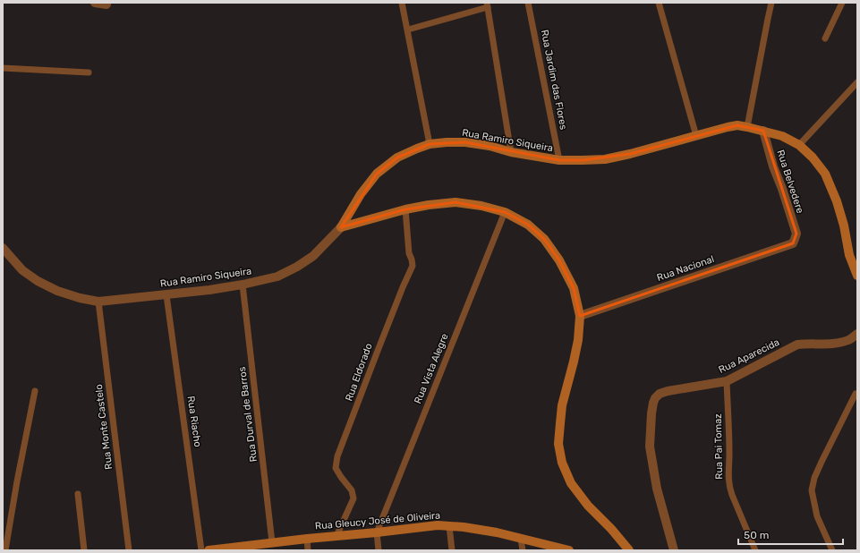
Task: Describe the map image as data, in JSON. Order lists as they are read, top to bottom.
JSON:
{
  "streets": {
    "street": [
      "Rua Ramiro Siqueira",
      "Rua Belvedere",
      "Rua Nacional",
      "Rua Aparecida",
      "Rua Gleucy José de Oliveira"
    ],
    "lane": [
      "Rua Jardim das Flores",
      "Rua Vista Alegre",
      "Rua Eldorado",
      "Rua Durval de Barros",
      "Rua Riacho",
      "Rua Monte Castelo",
      "Rua Pai Tomaz"
    ]
  },
  "crossings": [
    ["Rua Jardim das Flores", "Rua Ramiro Siqueira"],
    ["Rua Ramiro Siqueira", "Rua Belvedere"],
    ["Rua Ramiro Siqueira", "Rua Durval de Barros"],
    ["Rua Ramiro Siqueira", "Rua Riacho"],
    ["Rua Ramiro Siqueira", "Rua Monte Castelo"],
    ["Rua Belvedere", "Rua Nacional"],
    ["Rua Aparecida", "Rua Pai Tomaz"],
    ["Rua Vista Alegre", "Rua Gleucy José de Oliveira"],
    ["Rua Eldorado", "Rua Gleucy José de Oliveira"],
    ["Rua Durval de Barros", "Rua Gleucy José de Oliveira"]
  ],
  "scale_bar": "50 m"
}
